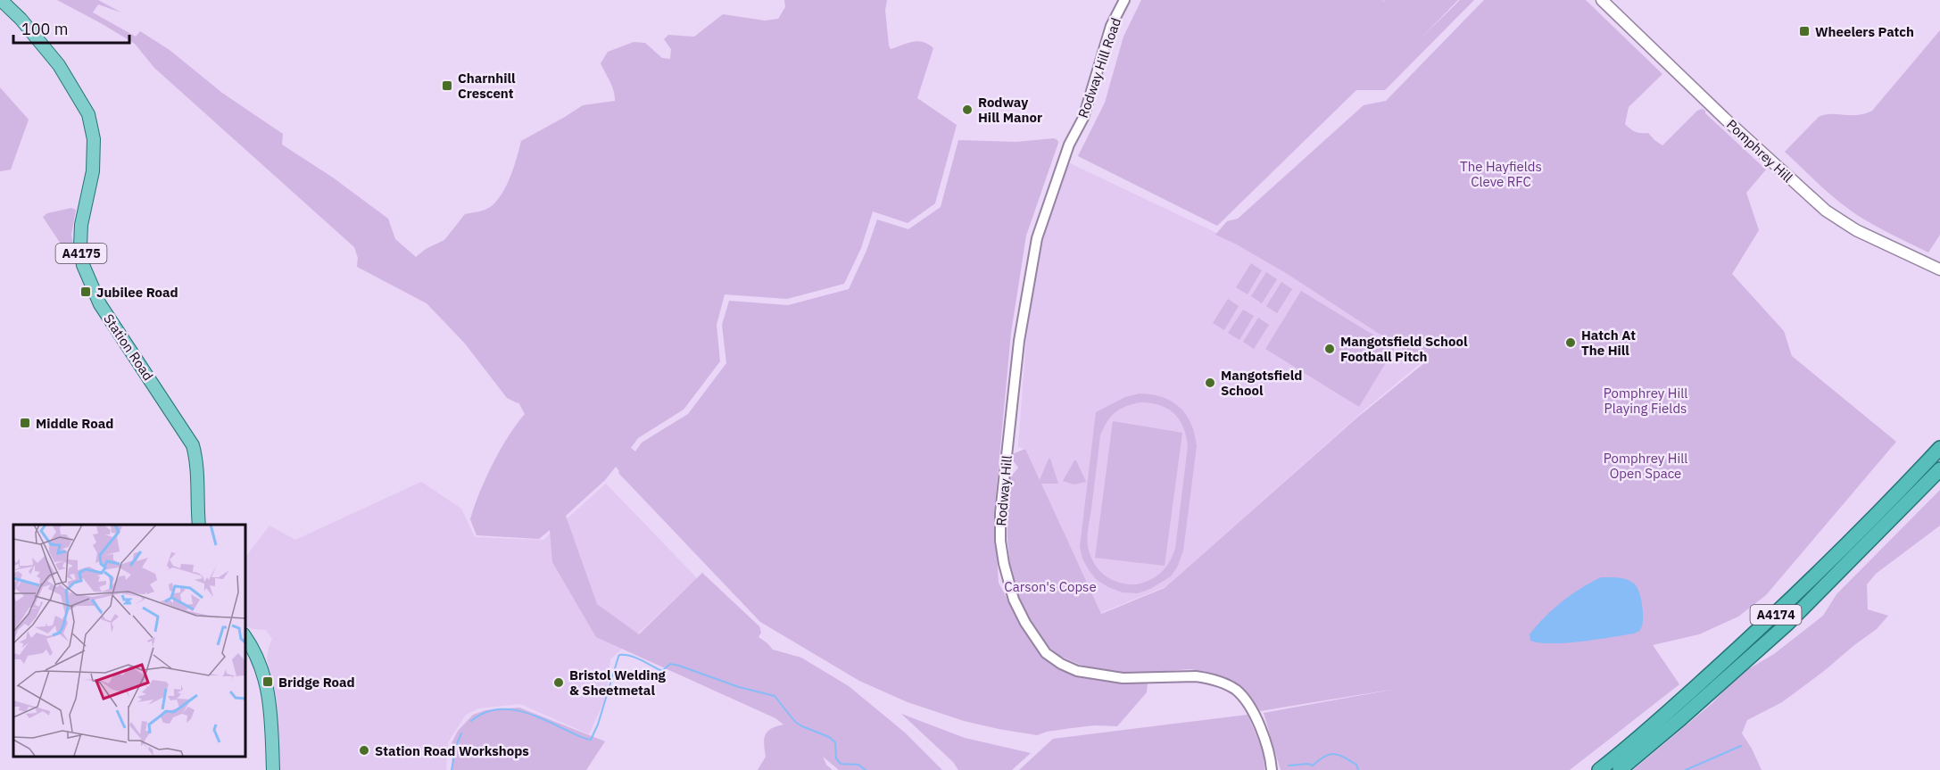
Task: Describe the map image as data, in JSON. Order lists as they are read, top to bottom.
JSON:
{
  "streets": {
    "highway": ["A4174"],
    "main road": ["Pomphrey Hill", "A4175", "Station Road"],
    "street": ["Rodway Hill Road", "Rodway Hill"]
  },
  "crossings": [
    ["Rodway Hill Road", "Rodway Hill"]
  ],
  "parks": [
    "The Hayfields Cleve RFC",
    "Pomphrey Hill Playing Fields",
    "Pomphrey Hill Open Space",
    "Carson's Copse"
  ],
  "places": {
    "transit": [
      "Wheelers Patch",
      "Charnhill Crescent",
      "Jubilee Road",
      "Middle Road",
      "Bridge Road"
    ],
    "other": [
      "Rodway Hill Manor",
      "Hatch At The Hill",
      "Mangotsfield School Football Pitch",
      "Mangotsfield School",
      "Bristol Welding & Sheetmetal",
      "Station Road Workshops"
    ]
  },
  "scale_bar": "100 m"
}
